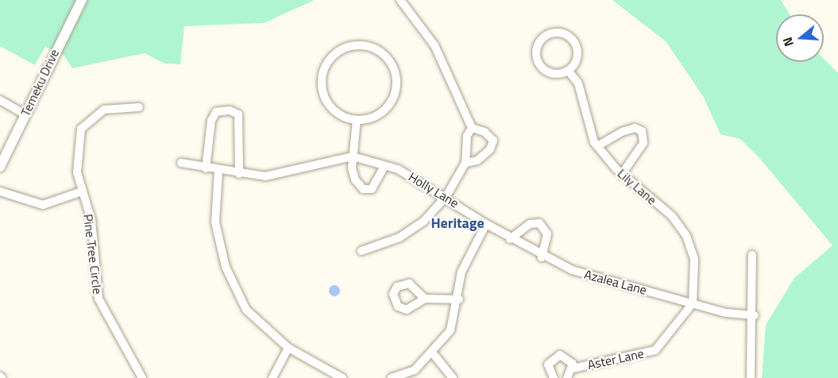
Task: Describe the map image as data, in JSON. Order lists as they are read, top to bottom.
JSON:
{
  "streets": {
    "street": [
      "Temeku Drive",
      "Lily Lane",
      "Holly Lane",
      "Pine Tree Circle",
      "Azalea Lane",
      "Aster Lane"
    ]
  },
  "crossings": [
    ["Lily Lane", "Azalea Lane"],
    ["Lily Lane", "Aster Lane"],
    ["Holly Lane", "Azalea Lane"],
    ["Azalea Lane", "Aster Lane"]
  ],
  "districts": ["Heritage"],
  "north": "left"
}
